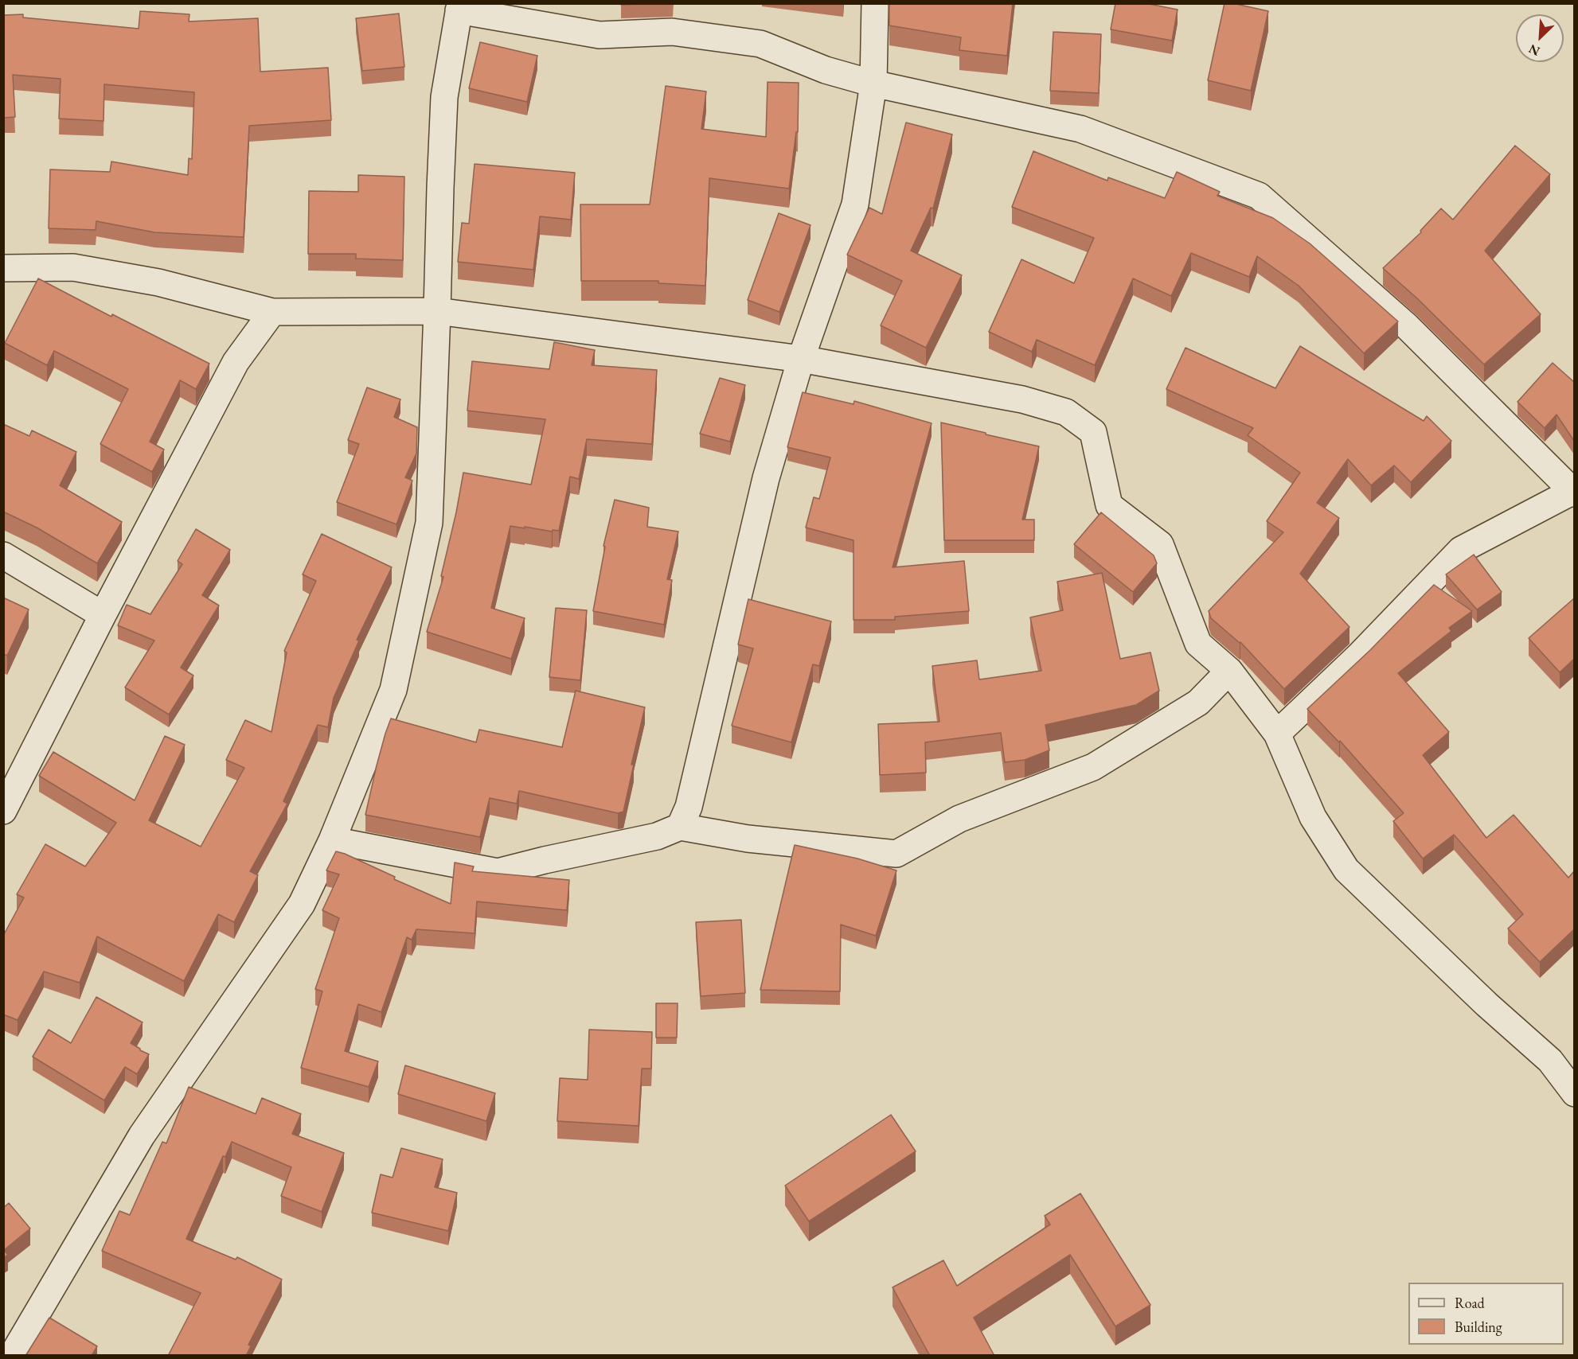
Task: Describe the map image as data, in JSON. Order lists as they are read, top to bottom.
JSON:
{
  "legend": ["Road", "Building"],
  "north": "bottom left"
}
